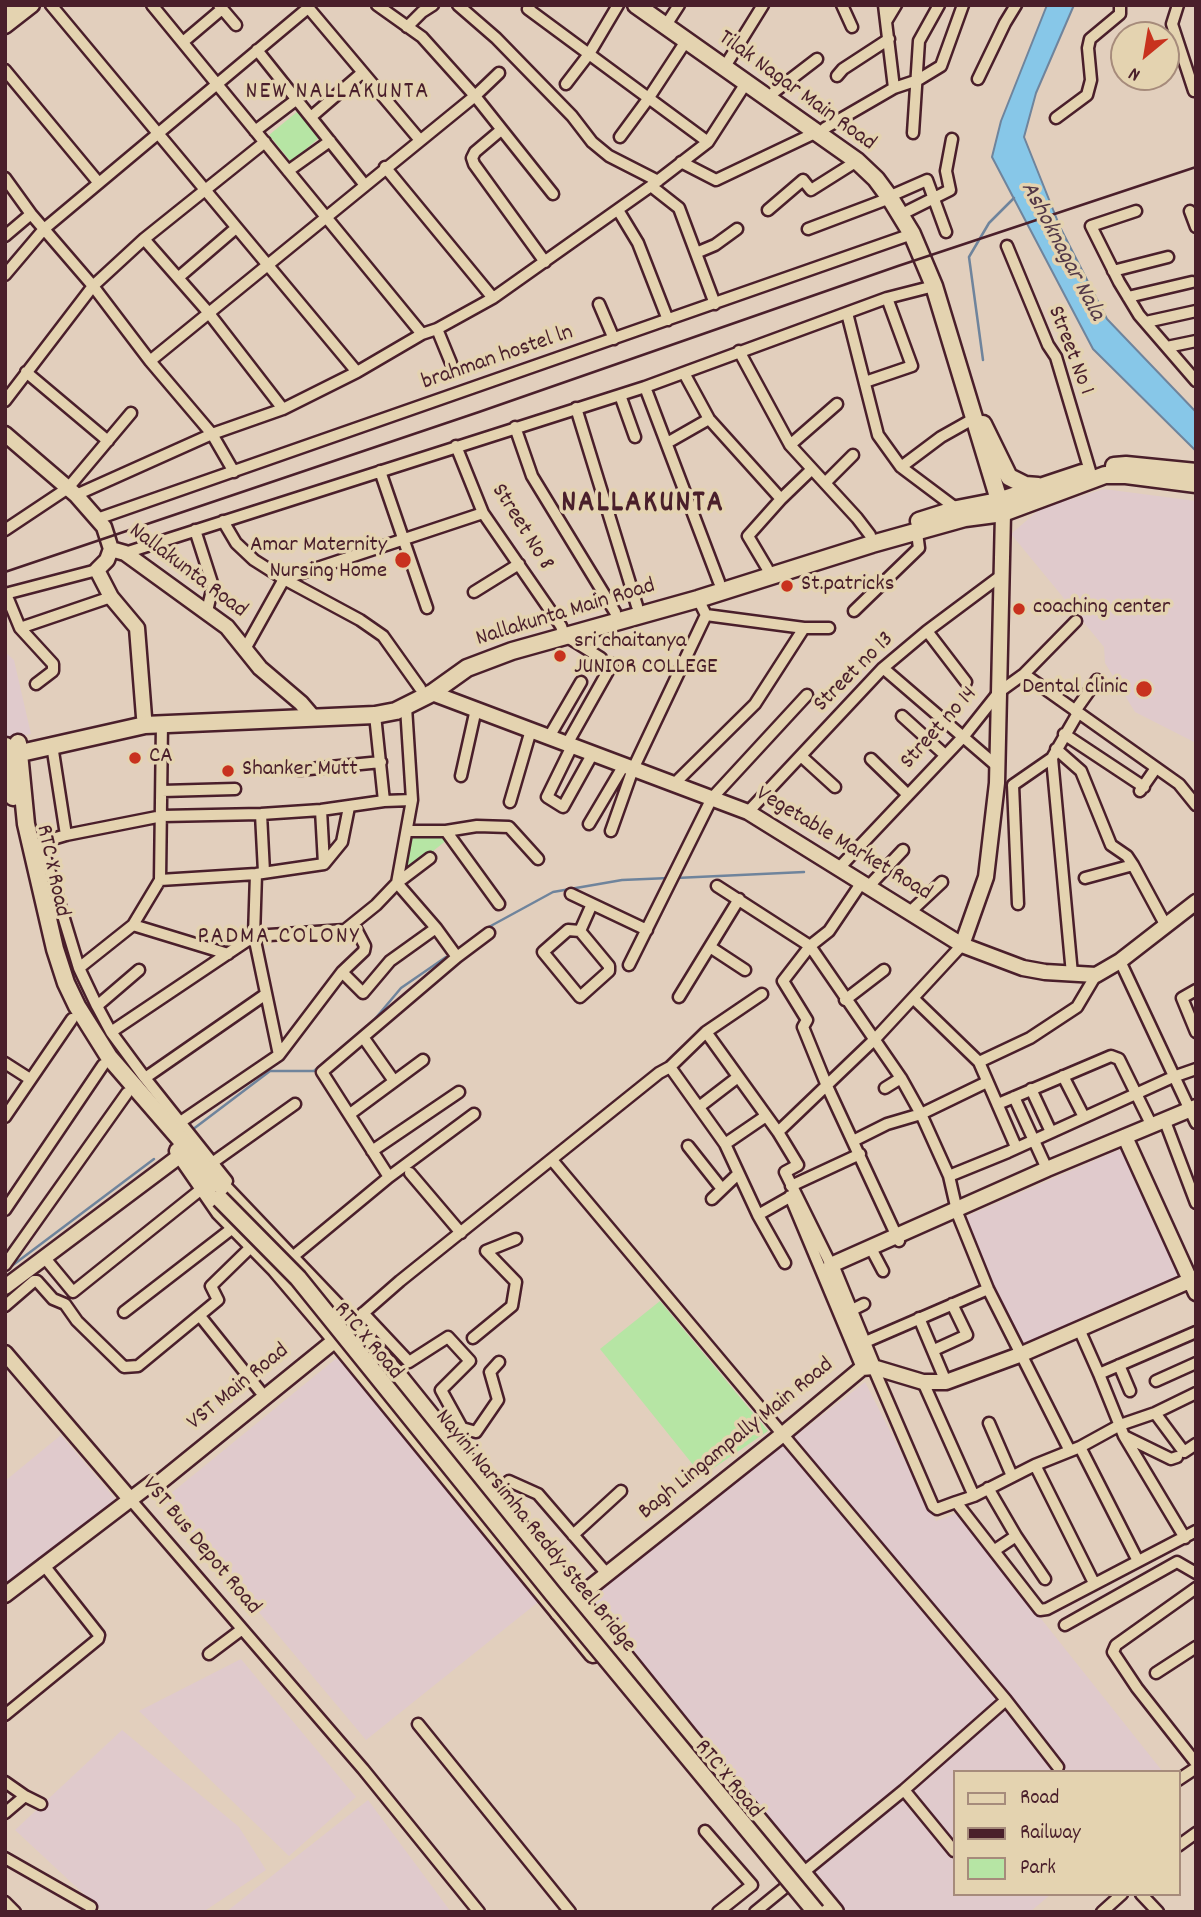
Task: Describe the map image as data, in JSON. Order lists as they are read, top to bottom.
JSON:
{
  "streets": {
    "main road": [
      "Tilak Nagar Main Road",
      "Nallakunta Main Road",
      "RTC X Road",
      "Nayini Narsimha Reddy Steel Bridge"
    ],
    "street": [
      "Street No 1",
      "brahman hostel ln",
      "Street No 8",
      "Nallakunta Road",
      "Street no 13",
      "Street no 14",
      "Vegetable Market Road",
      "VST Main Road",
      "Bagh Lingampally Main Road",
      "VST Bus Depot Road"
    ]
  },
  "crossings": [
    ["Tilak Nagar Main Road", "brahman hostel ln"],
    ["Tilak Nagar Main Road", "Nallakunta Main Road"],
    ["brahman hostel ln", "Nallakunta Road"],
    ["Street No 8", "Nallakunta Main Road"],
    ["Nallakunta Road", "Nallakunta Main Road"],
    ["Nallakunta Main Road", "Vegetable Market Road"],
    ["Nallakunta Main Road", "RTC X Road"],
    ["Street no 13", "Vegetable Market Road"],
    ["Street no 14", "Vegetable Market Road"],
    ["RTC X Road", "VST Main Road"],
    ["RTC X Road", "Bagh Lingampally Main Road"],
    ["RTC X Road", "Nayini Narsimha Reddy Steel Bridge"],
    ["VST Main Road", "VST Bus Depot Road"]
  ],
  "districts": ["NEW NALLAKUNTA", "NALLAKUNTA", "PADMA COLONY"],
  "water": ["Ashoknagar Nala"],
  "places": [
    "Amar Maternity Nursing Home",
    "St.patricks",
    "coaching center",
    "sri chaitanya JUNIOR COLLEGE",
    "Dental clinic",
    "CA",
    "Shanker Mutt"
  ],
  "legend": ["Road", "Railway", "Park"],
  "north": "bottom left"
}
